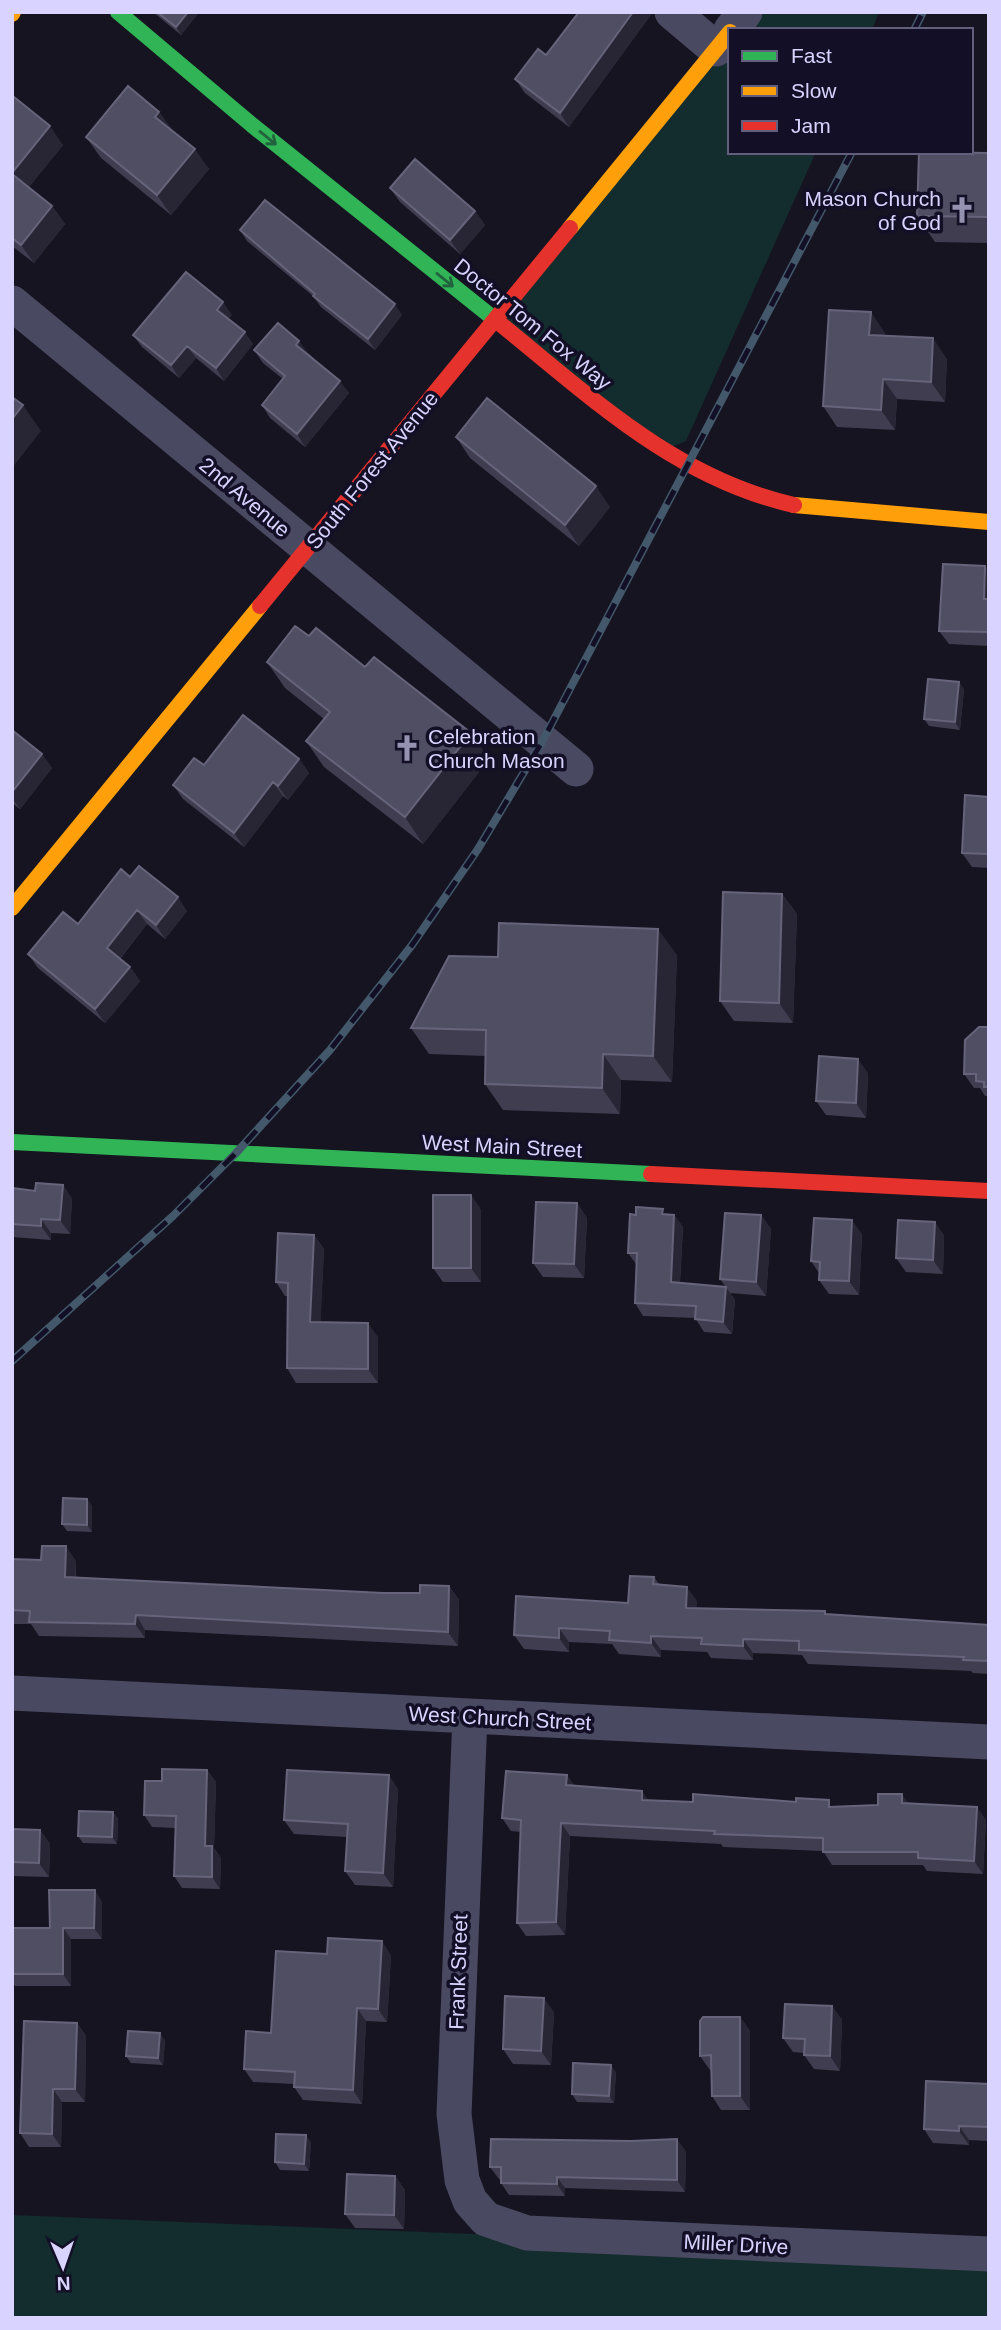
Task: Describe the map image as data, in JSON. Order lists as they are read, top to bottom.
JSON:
{
  "streets": {
    "street": [
      "Doctor Tom Fox Way",
      "South Forest Avenue",
      "2nd Avenue",
      "West Main Street",
      "West Church Street",
      "Frank Street",
      "Miller Drive"
    ]
  },
  "crossings": [
    ["Doctor Tom Fox Way", "South Forest Avenue"],
    ["South Forest Avenue", "2nd Avenue"],
    ["West Church Street", "Frank Street"],
    ["Frank Street", "Miller Drive"]
  ],
  "one_way": ["Doctor Tom Fox Way"],
  "places": {
    "church": ["Mason Church of God", "Celebration Church Mason"]
  },
  "legend": ["Fast", "Slow", "Jam"],
  "north": "bottom"
}
